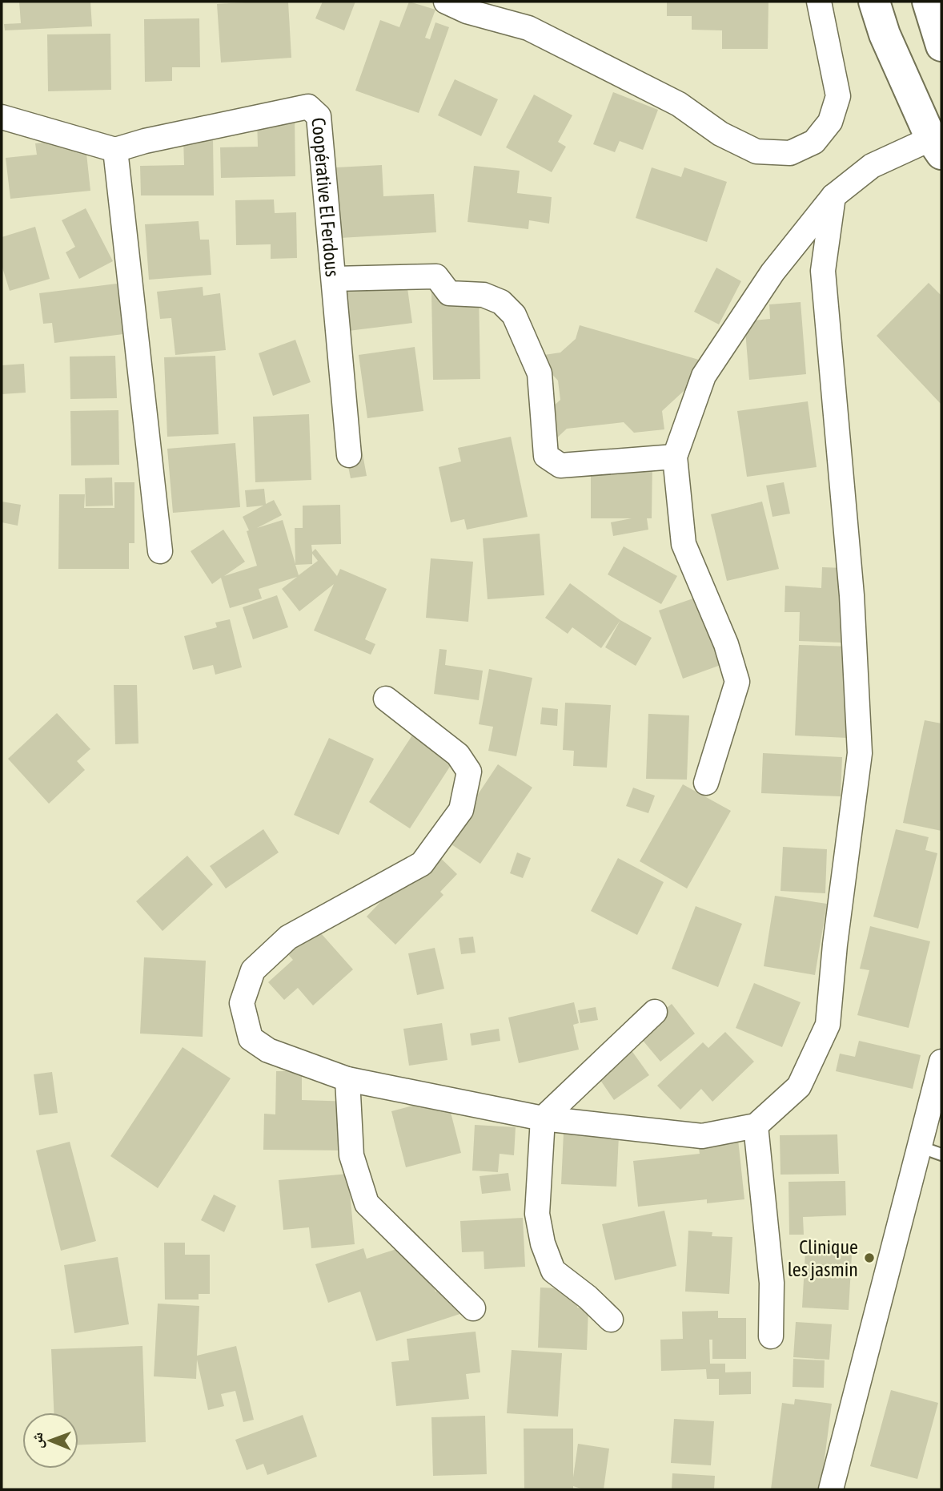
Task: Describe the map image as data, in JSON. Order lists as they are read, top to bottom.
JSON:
{
  "streets": {
    "street": ["Coopérative El Ferdous"]
  },
  "places": ["Clinique les jasmin"],
  "north": "left"
}
